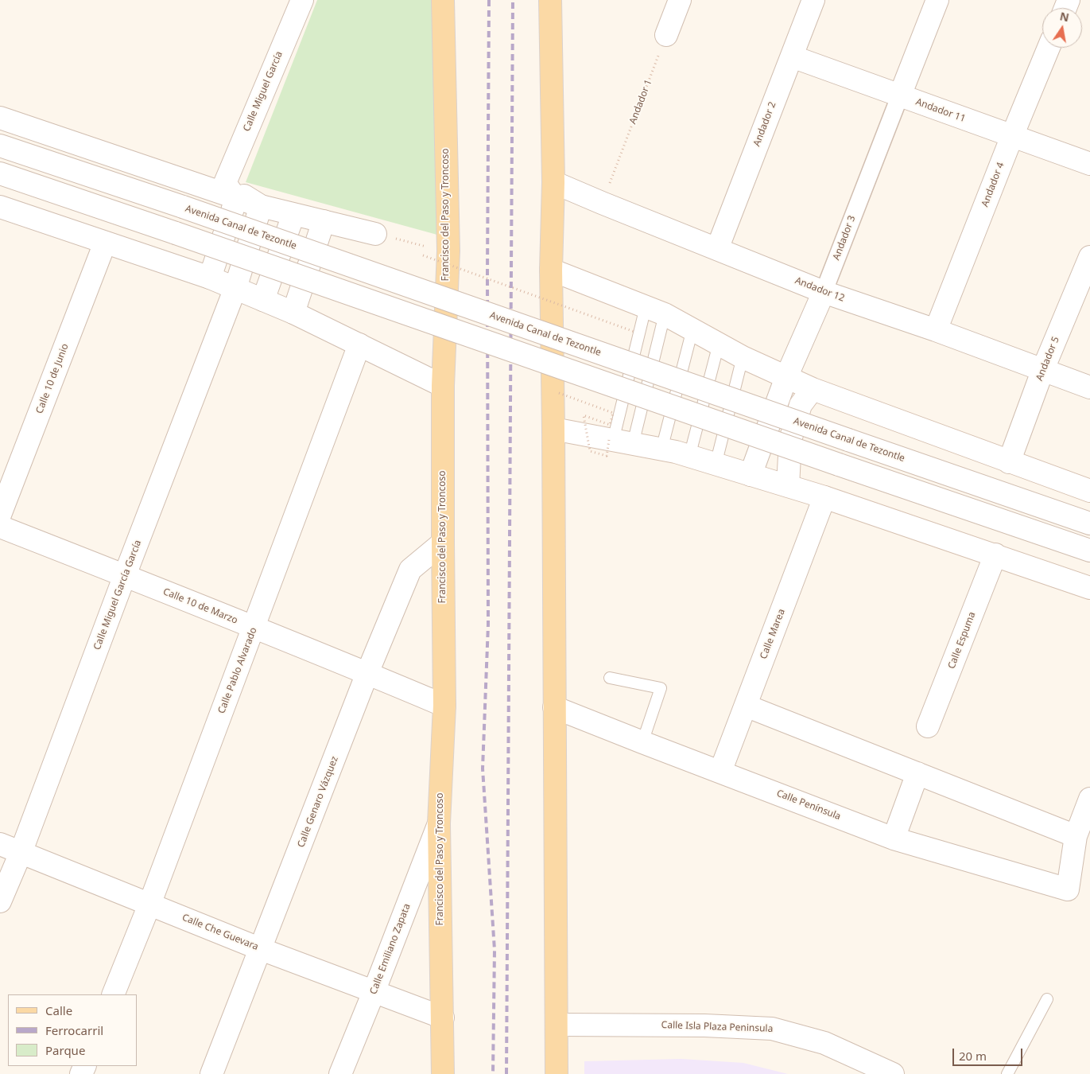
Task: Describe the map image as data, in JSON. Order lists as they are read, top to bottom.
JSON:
{
  "streets": {
    "main road": ["Francisco del Paso y Troncoso"],
    "street": [
      "Calle Miguel García",
      "Andador 11",
      "Andador 2",
      "Andador 4",
      "Avenida Canal de Tezontle",
      "Andador 3",
      "Andador 12",
      "Andador 5",
      "Calle 10 de Junio",
      "Calle Miguel García García",
      "Calle 10 de Marzo",
      "Calle Marea",
      "Calle Espuma",
      "Calle Pablo Alvarado",
      "Calle Genaro Vázquez",
      "Calle Península",
      "Calle Che Guevara",
      "Calle Emiliano Zapata",
      "Calle Isla Plaza Peninsula"
    ],
    "path": ["Andador 1"]
  },
  "crossings": [
    ["Andador 1", "Andador 12"],
    ["Andador 11", "Andador 2"],
    ["Andador 11", "Andador 4"],
    ["Andador 11", "Andador 3"],
    ["Andador 2", "Andador 12"],
    ["Andador 4", "Andador 12"],
    ["Francisco del Paso y Troncoso", "Calle 10 de Marzo"],
    ["Francisco del Paso y Troncoso", "Calle Genaro Vázquez"],
    ["Francisco del Paso y Troncoso", "Calle Che Guevara"],
    ["Francisco del Paso y Troncoso", "Calle Emiliano Zapata"],
    ["Andador 3", "Andador 12"],
    ["Andador 12", "Andador 5"],
    ["Calle Miguel García García", "Calle 10 de Marzo"],
    ["Calle Miguel García García", "Calle Che Guevara"],
    ["Calle 10 de Marzo", "Calle Pablo Alvarado"],
    ["Calle 10 de Marzo", "Calle Genaro Vázquez"],
    ["Calle Marea", "Calle Península"],
    ["Calle Pablo Alvarado", "Calle Che Guevara"],
    ["Calle Genaro Vázquez", "Calle Che Guevara"],
    ["Calle Che Guevara", "Calle Emiliano Zapata"]
  ],
  "legend": ["Calle", "Ferrocarril", "Parque"],
  "scale_bar": "20 m",
  "north": "top"
}
